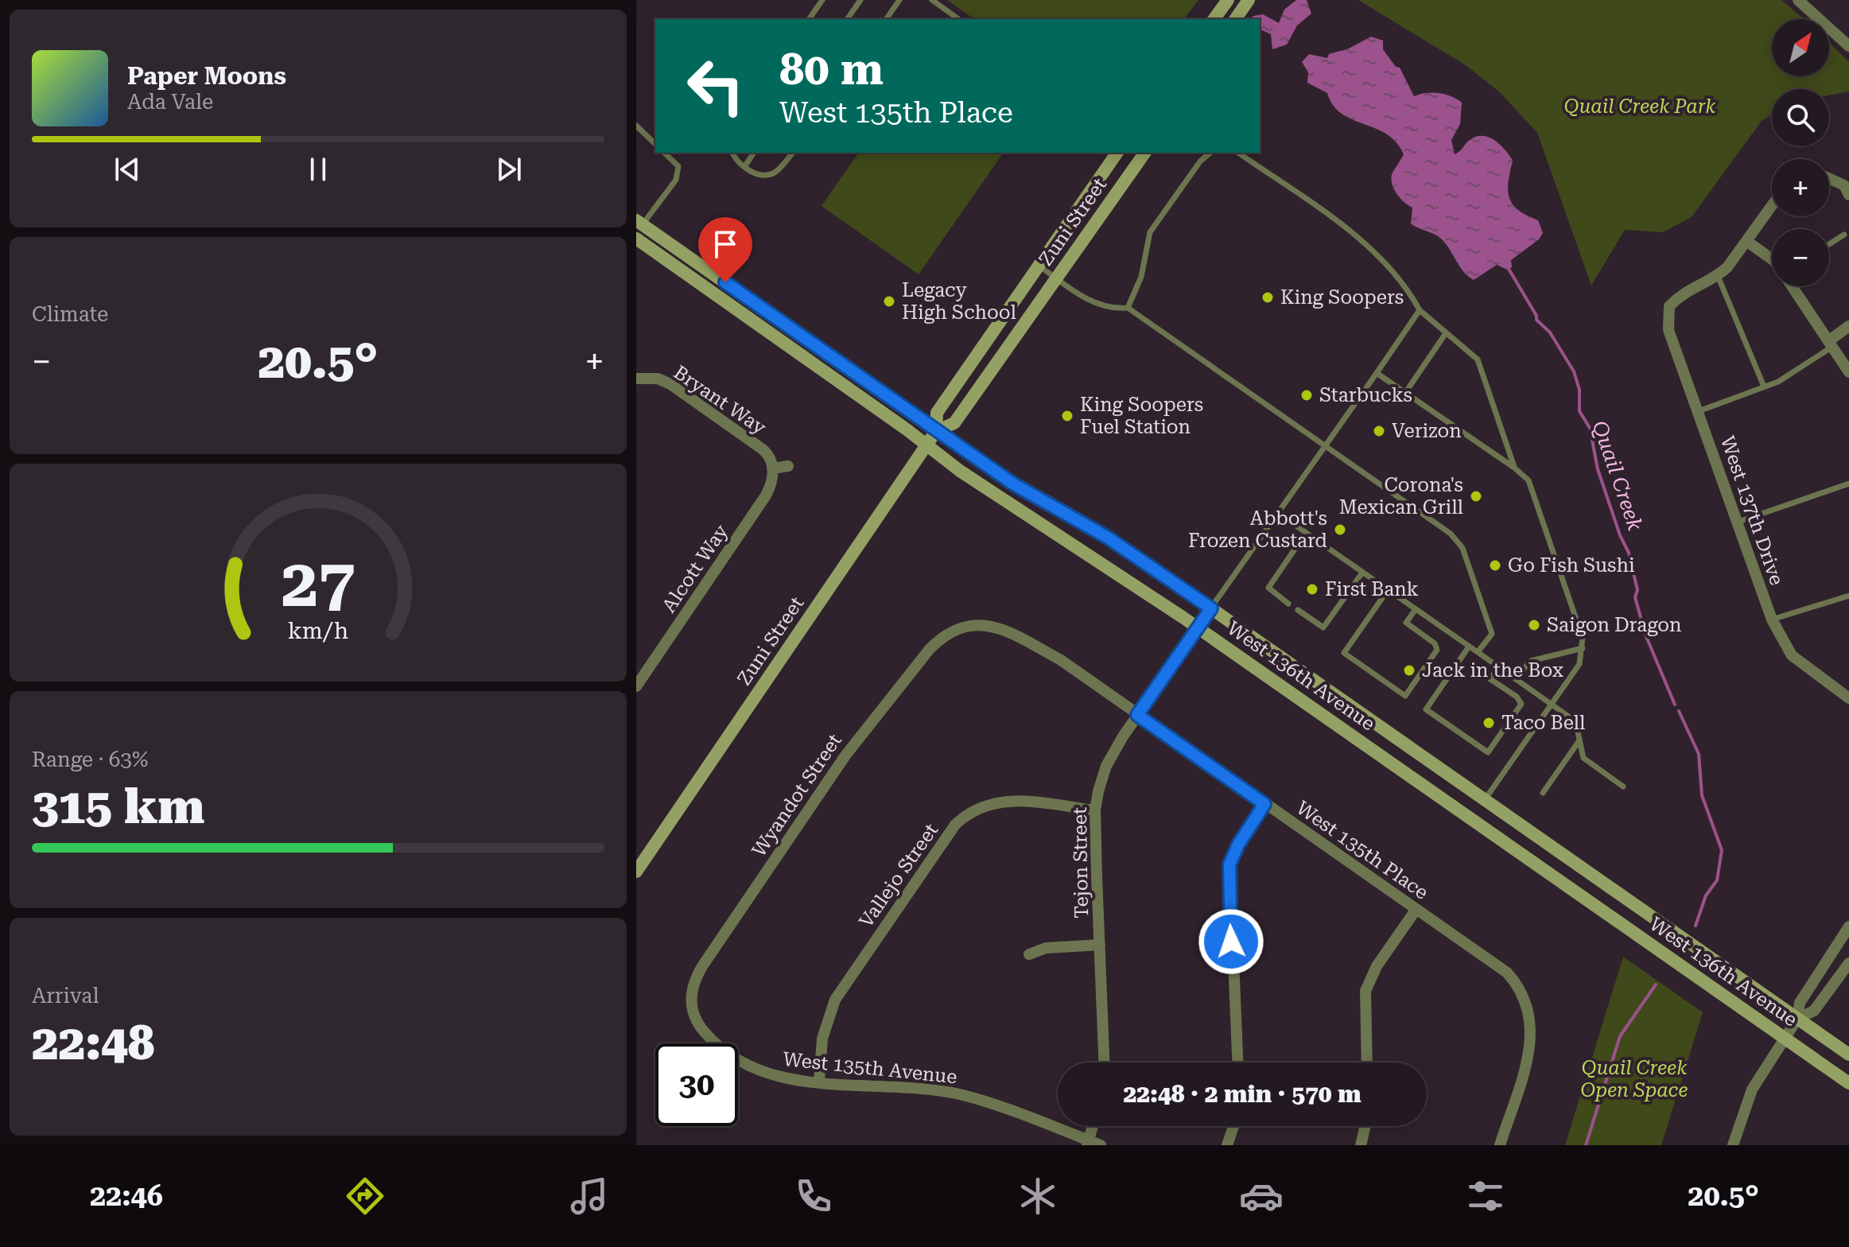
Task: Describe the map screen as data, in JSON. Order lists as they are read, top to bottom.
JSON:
{
  "streets": {
    "main road": ["Zuni Street", "West 136th Avenue"],
    "street": [
      "Bryant Way",
      "West 137th Drive",
      "Alcott Way",
      "Wyandot Street",
      "West 135th Place",
      "Tejon Street",
      "Vallejo Street",
      "West 135th Avenue"
    ]
  },
  "crossings": [
    ["Zuni Street", "West 136th Avenue"],
    ["Bryant Way", "Alcott Way"],
    ["West 136th Avenue", "Tejon Street"],
    ["Wyandot Street", "West 135th Place"],
    ["Wyandot Street", "West 135th Avenue"],
    ["West 135th Place", "Tejon Street"],
    ["Tejon Street", "Vallejo Street"],
    ["Vallejo Street", "West 135th Avenue"]
  ],
  "water": ["Quail Creek"],
  "parks": ["Quail Creek Park", "Quail Creek Open Space"],
  "places": [
    "King Soopers",
    "Legacy High School",
    "Starbucks",
    "King Soopers Fuel Station",
    "Verizon",
    "Corona's Mexican Grill",
    "Abbott's Frozen Custard",
    "Go Fish Sushi",
    "First Bank",
    "Saigon Dragon",
    "Jack in the Box",
    "Taco Bell"
  ],
  "north": "top right",
  "page": {
    "map_buttons": ["+", "−"],
    "turn": ["80 m", "West 135th Place"],
    "song": ["Paper Moons", "Ada Vale"],
    "tile": [
      "Climate",
      ["Range · 63%", "315 km"],
      ["Arrival", "22:48"]
    ],
    "heat": ["−", "20.5°", "+"],
    "limit": "30",
    "trip": "22:48 · 2 min · 570 m",
    "tabs": ["22:46", "20.5°"],
    "gauge": ["27", "km/h"]
  }
}
